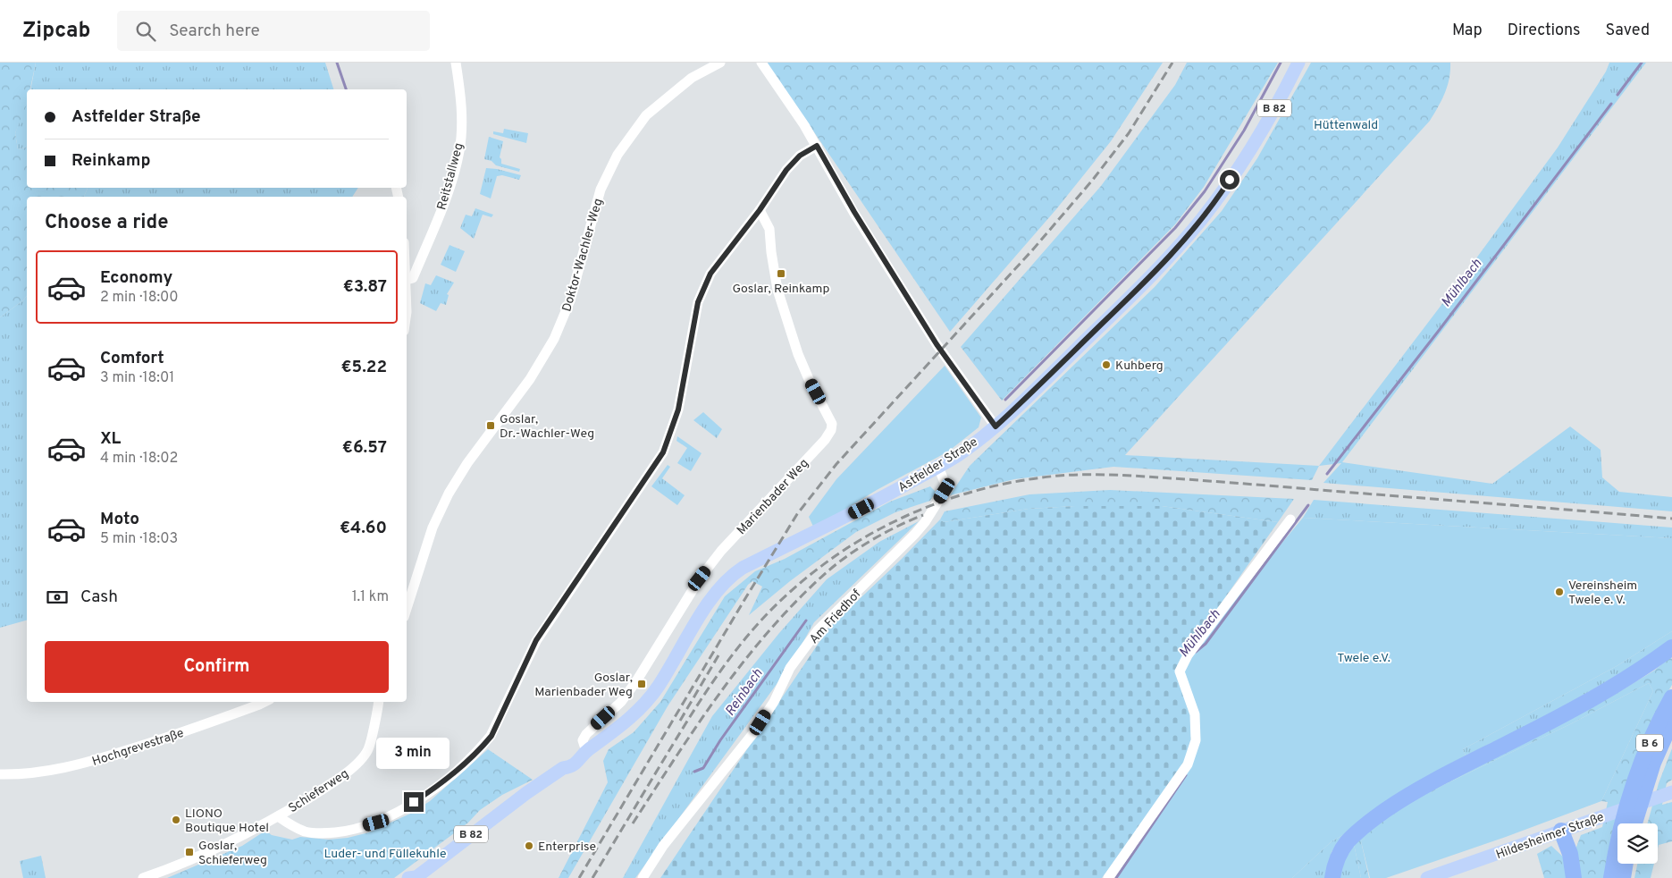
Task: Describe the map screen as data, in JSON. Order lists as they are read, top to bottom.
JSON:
{
  "streets": {
    "highway": ["B 6"],
    "main road": ["B 82", "Astfelder Straße", "Hildesheimer Straße"],
    "street": [
      "Reitstallweg",
      "Doktor-Wachler-Weg",
      "Marienbader Weg",
      "Am Friedhof",
      "Hochgrevestraße",
      "Schieferweg"
    ]
  },
  "crossings": [
    ["Astfelder Straße", "Marienbader Weg"],
    ["Astfelder Straße", "Am Friedhof"]
  ],
  "water": ["Mühlbach", "Reinbach"],
  "parks": ["Hüttenwald", "Twele e.V.", "Luder- und Füllekuhle"],
  "places": {
    "transit": [
      "Goslar, Reinkamp",
      "Goslar, Dr.-Wachler-Weg",
      "Goslar, Marienbader Weg",
      "Goslar, Schieferweg"
    ],
    "other": [
      "Kuhberg",
      "Vereinsheim Twele e. V.",
      "LIONO Boutique Hotel",
      "Enterprise"
    ]
  },
  "page": {
    "header": "Zipcab",
    "search": "Search here",
    "nav": ["Map", "Directions", "Saved"],
    "banner": ["Astfelder Straße", "Reinkamp"],
    "heading": "Choose a ride",
    "list": [
      {
        "name": "Economy",
        "note": "2 min · 18:00",
        "value": "€3.87"
      },
      {
        "name": "Comfort",
        "note": "3 min · 18:01",
        "value": "€5.22"
      },
      {
        "name": "XL",
        "note": "4 min · 18:02",
        "value": "€6.57"
      },
      {
        "name": "Moto",
        "note": "5 min · 18:03",
        "value": "€4.60"
      }
    ],
    "pay": ["Cash", "1.1 km"],
    "buttons": "Confirm",
    "bubble": "3 min"
  }
}
